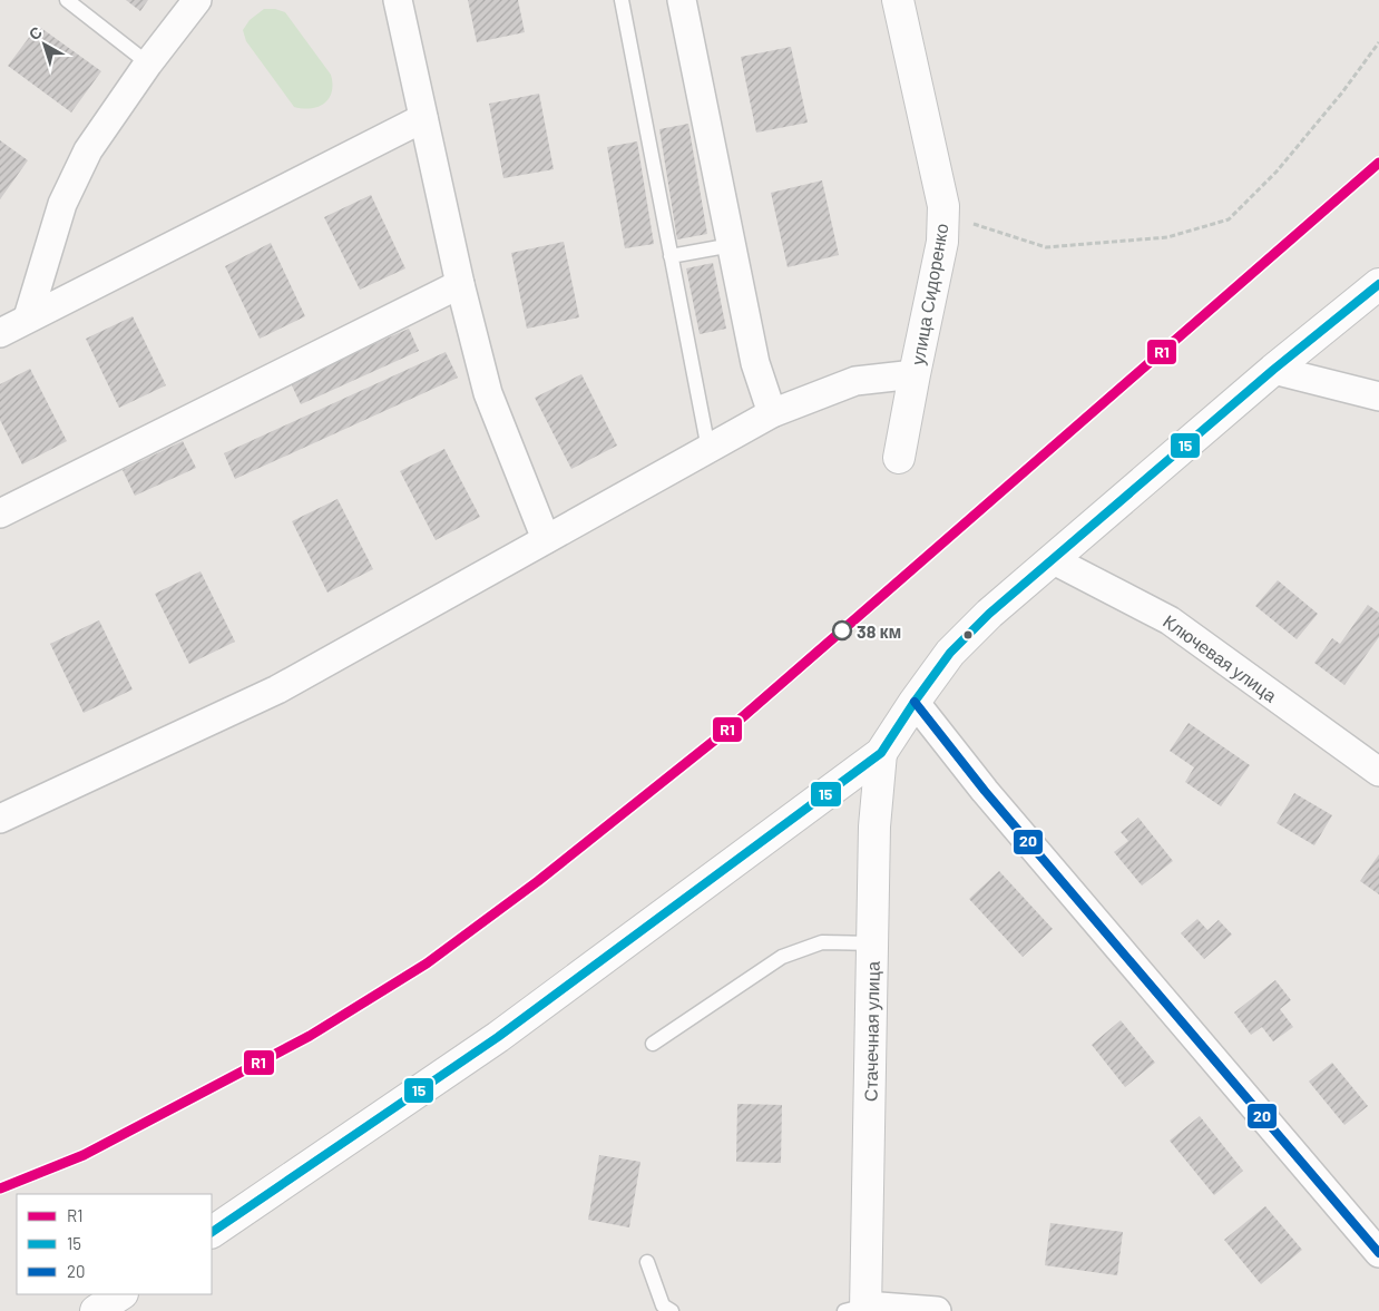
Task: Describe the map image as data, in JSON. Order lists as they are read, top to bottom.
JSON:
{
  "streets": {
    "street": ["улица Сидоренко", "Ключевая улица", "Стачечная улица"]
  },
  "places": ["38 км"],
  "lines": ["transit line R1", "transit line 15", "transit line 20"],
  "legend": ["R1", "15", "20"],
  "north": "top left"
}
